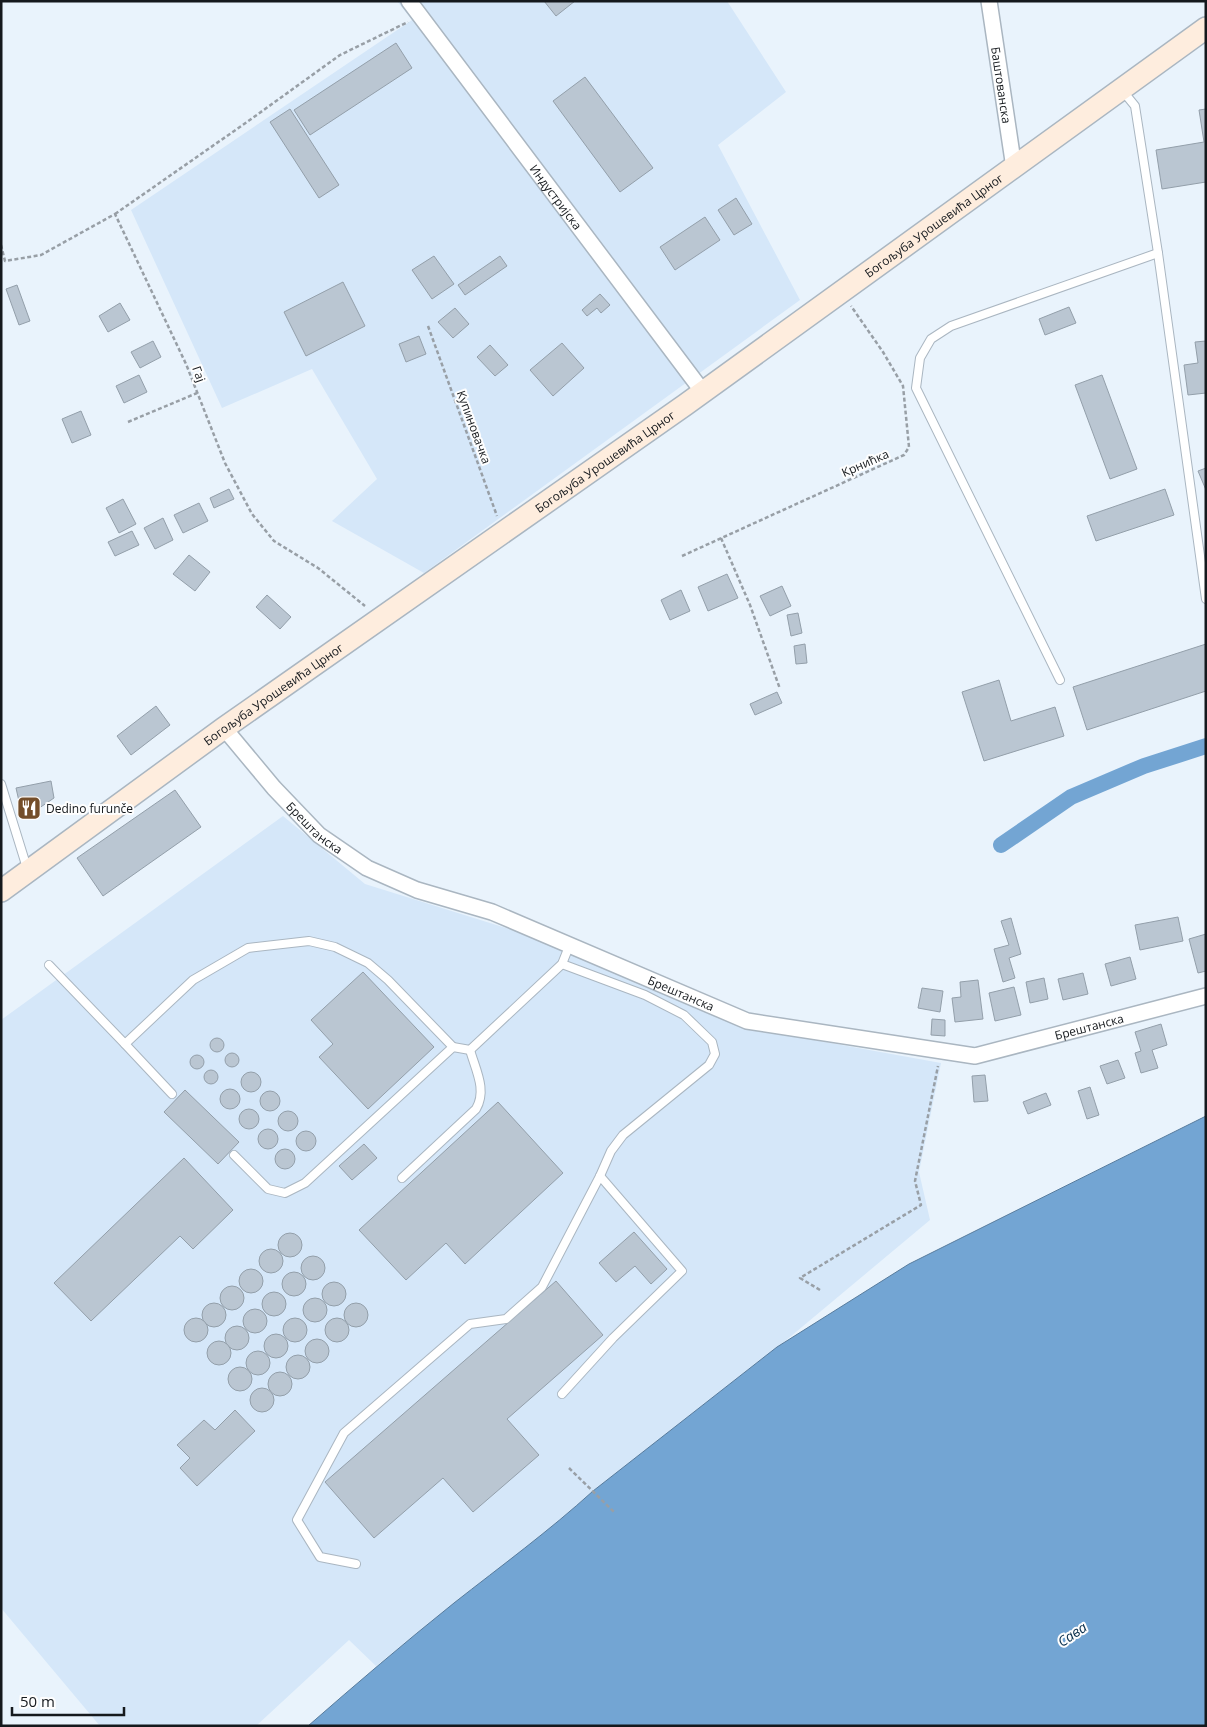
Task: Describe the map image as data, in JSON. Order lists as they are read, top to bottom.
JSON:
{
  "streets": {
    "street": [
      "Баштованска",
      "Индустријска",
      "Богољуба Урошевића Црног",
      "Брештанска"
    ],
    "path": ["Гај", "Купиновачка", "Крнићка"]
  },
  "crossings": [
    ["Баштованска", "Богољуба Урошевића Црног"],
    ["Индустријска", "Богољуба Урошевића Црног"],
    ["Богољуба Урошевића Црног", "Гај"],
    ["Богољуба Урошевића Црног", "Купиновачка"],
    ["Богољуба Урошевића Црног", "Крнићка"],
    ["Богољуба Урошевића Црног", "Брештанска"]
  ],
  "water": ["Сава"],
  "places": {
    "restaurant": ["Dedino furunče"]
  },
  "scale_bar": "50 m"
}
